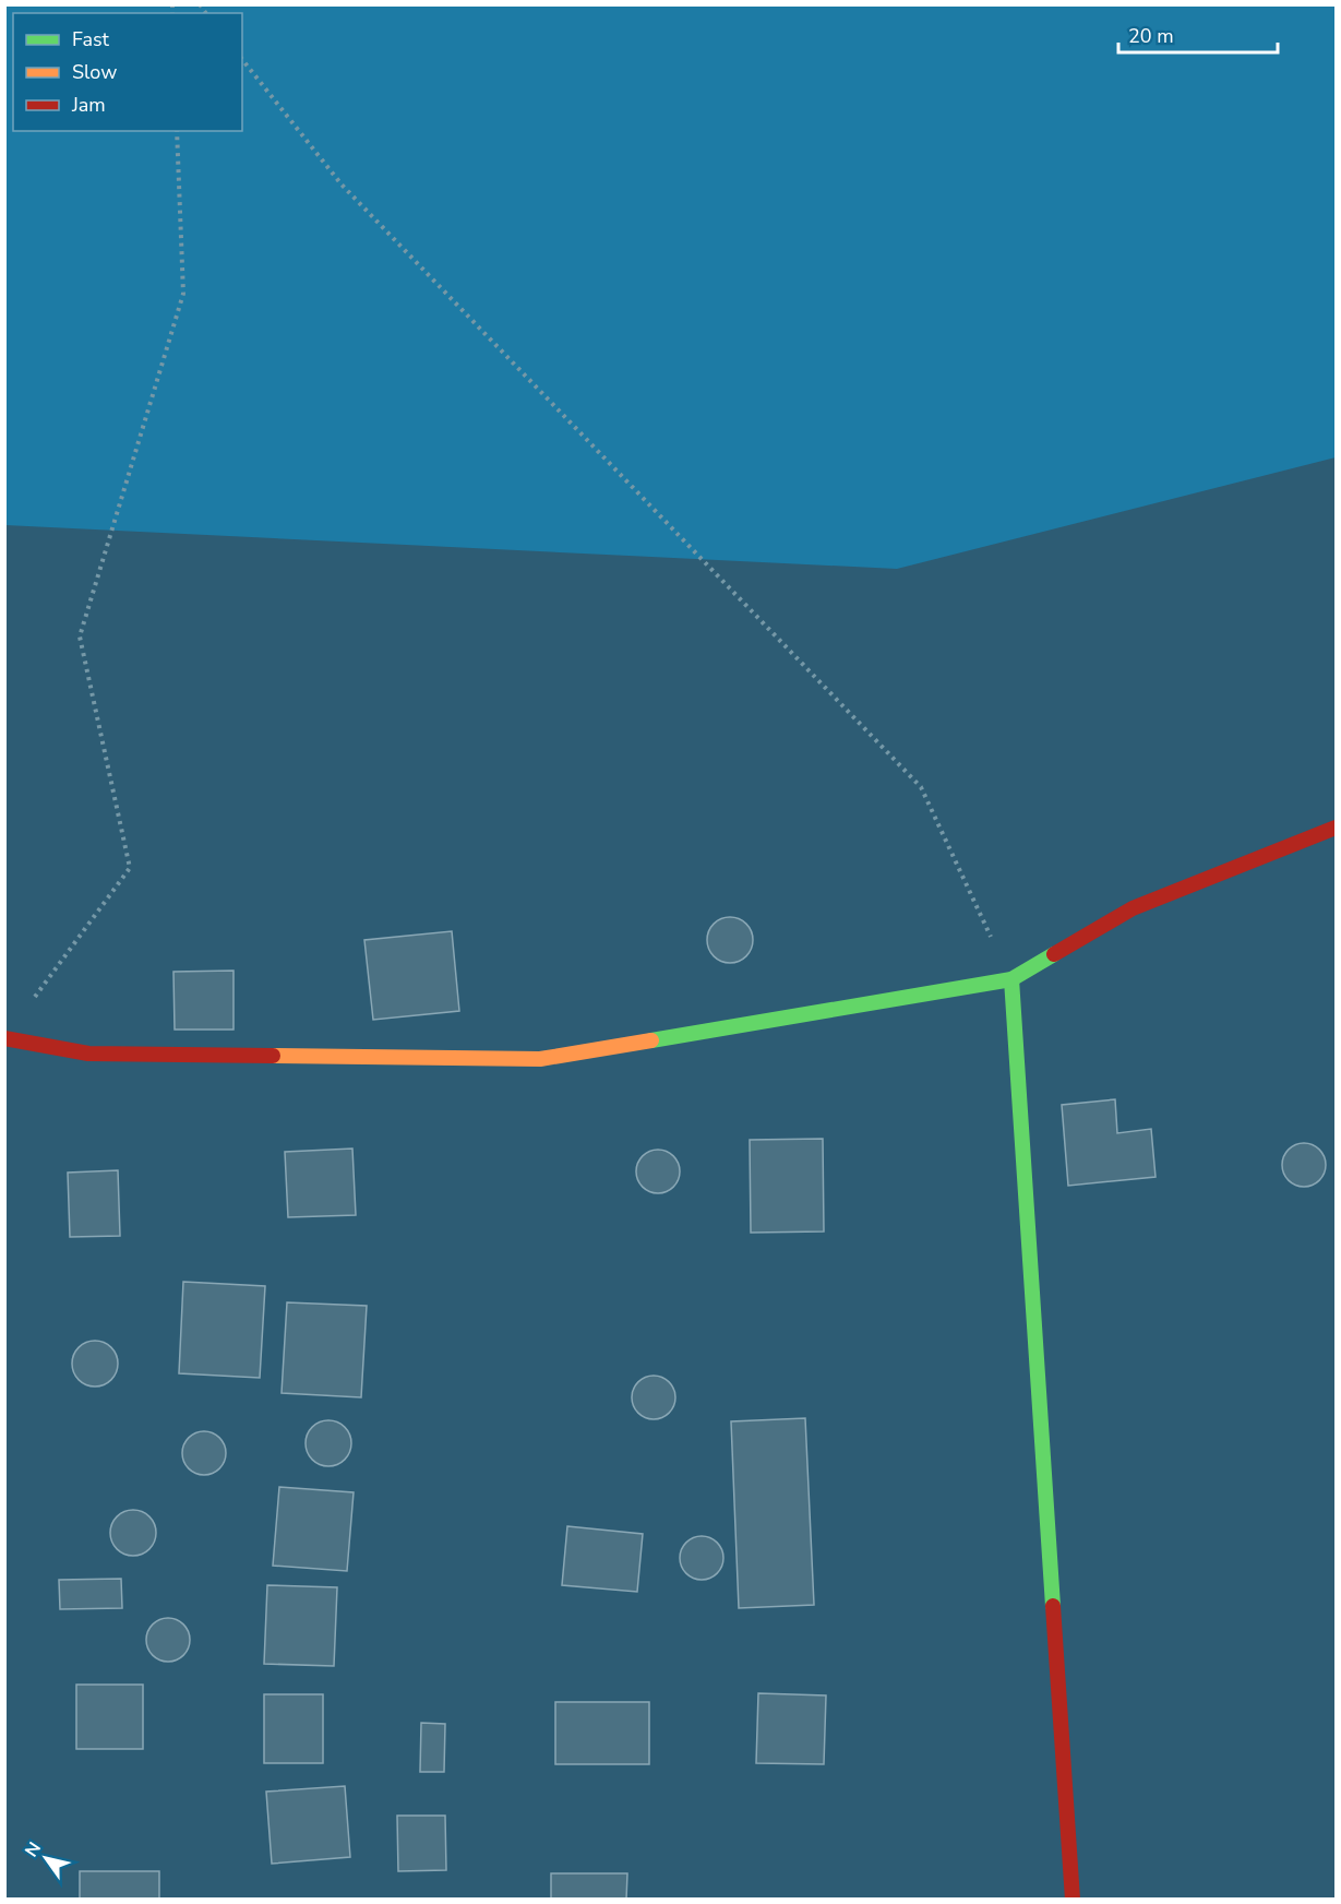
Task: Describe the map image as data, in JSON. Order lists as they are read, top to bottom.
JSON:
{
  "legend": ["Fast", "Slow", "Jam"],
  "scale_bar": "20 m",
  "north": "top left"
}
